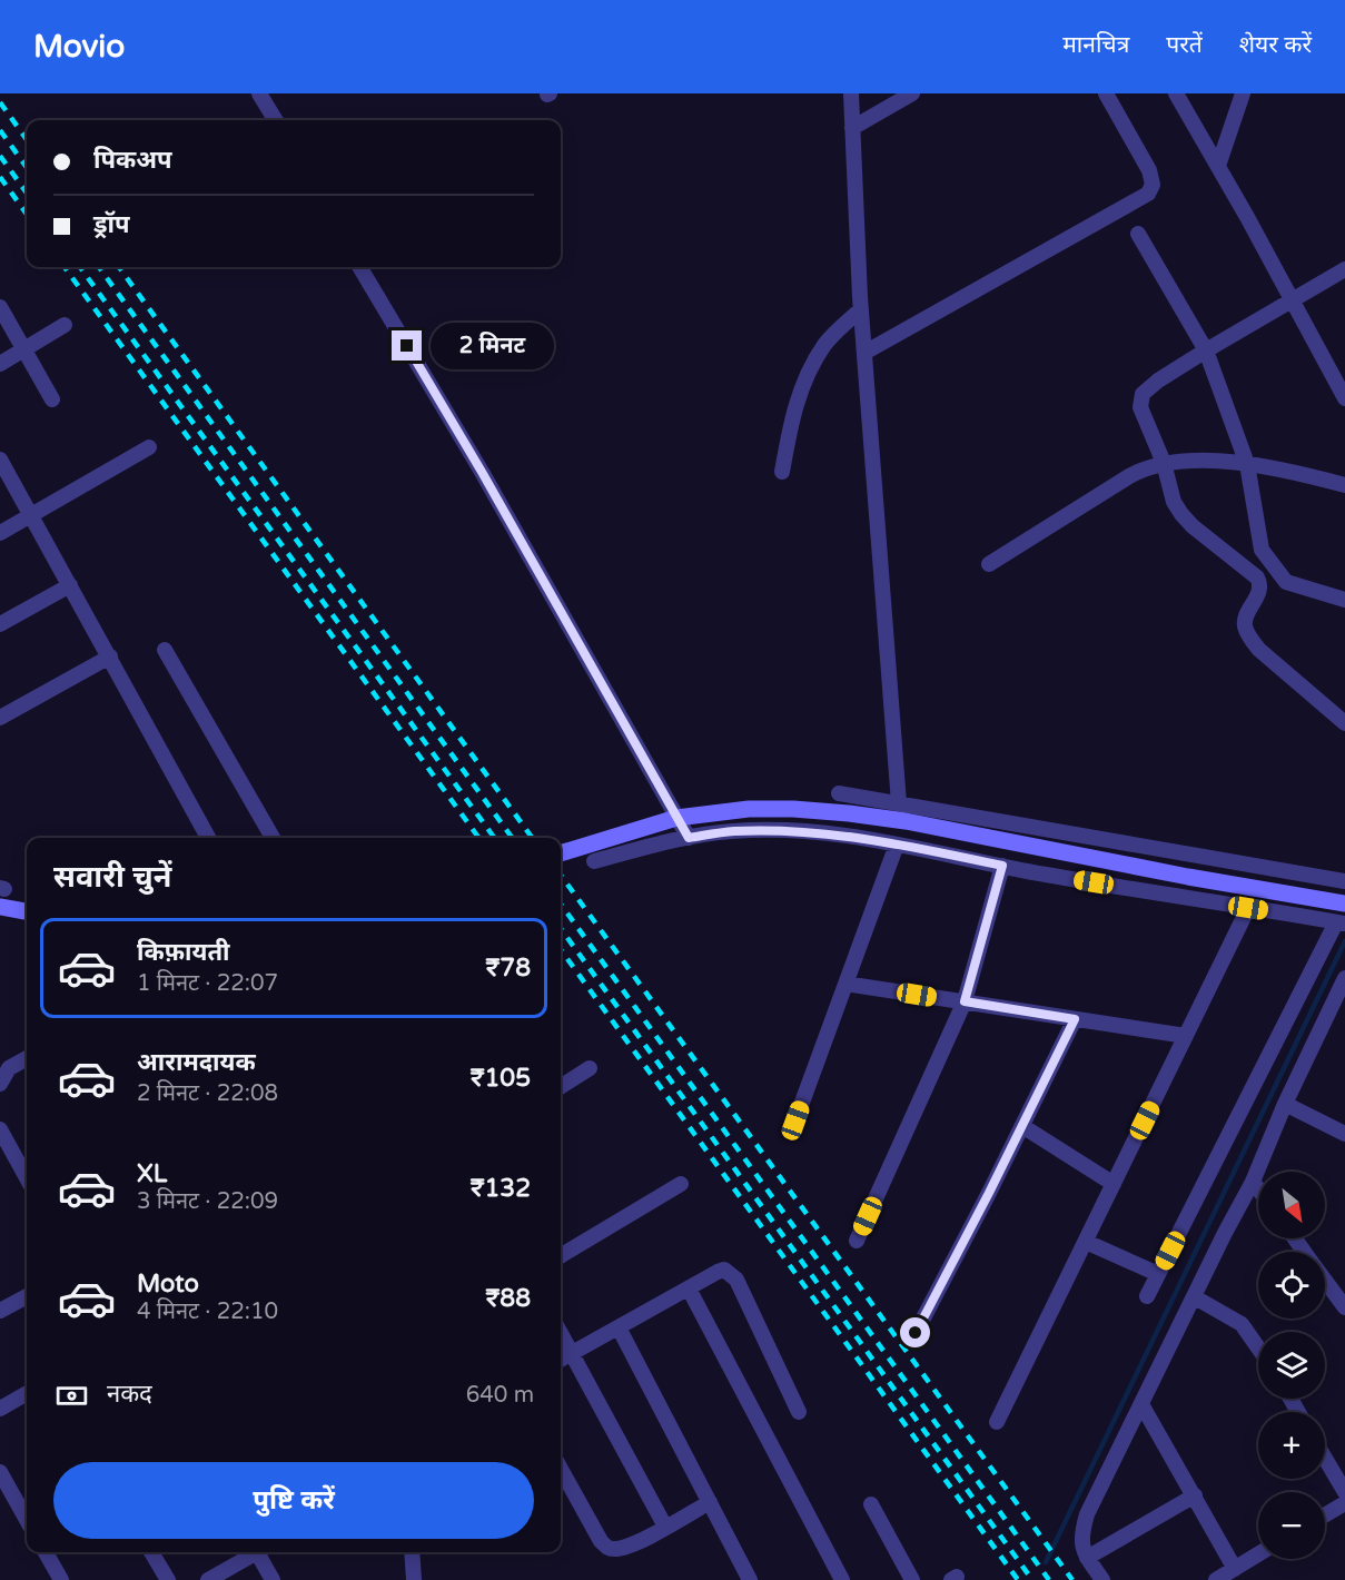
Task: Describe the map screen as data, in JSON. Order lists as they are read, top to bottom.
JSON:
{
  "north": "bottom right",
  "page": {
    "header": "Movio",
    "nav": ["मानचित्र", "परतें", "शेयर करें"],
    "banner": ["पिकअप", "ड्रॉप"],
    "bubble": "2 मिनट",
    "heading": "सवारी चुनें",
    "list": [
      {
        "name": "किफ़ायती",
        "note": "1 मिनट · 22:07",
        "value": "₹78"
      },
      {
        "name": "आरामदायक",
        "note": "2 मिनट · 22:08",
        "value": "₹105"
      },
      {
        "name": "XL",
        "note": "3 मिनट · 22:09",
        "value": "₹132"
      },
      {
        "name": "Moto",
        "note": "4 मिनट · 22:10",
        "value": "₹88"
      }
    ],
    "map_buttons": ["+", "−"],
    "pay": ["नकद", "640 m"],
    "buttons": "पुष्टि करें"
  }
}
